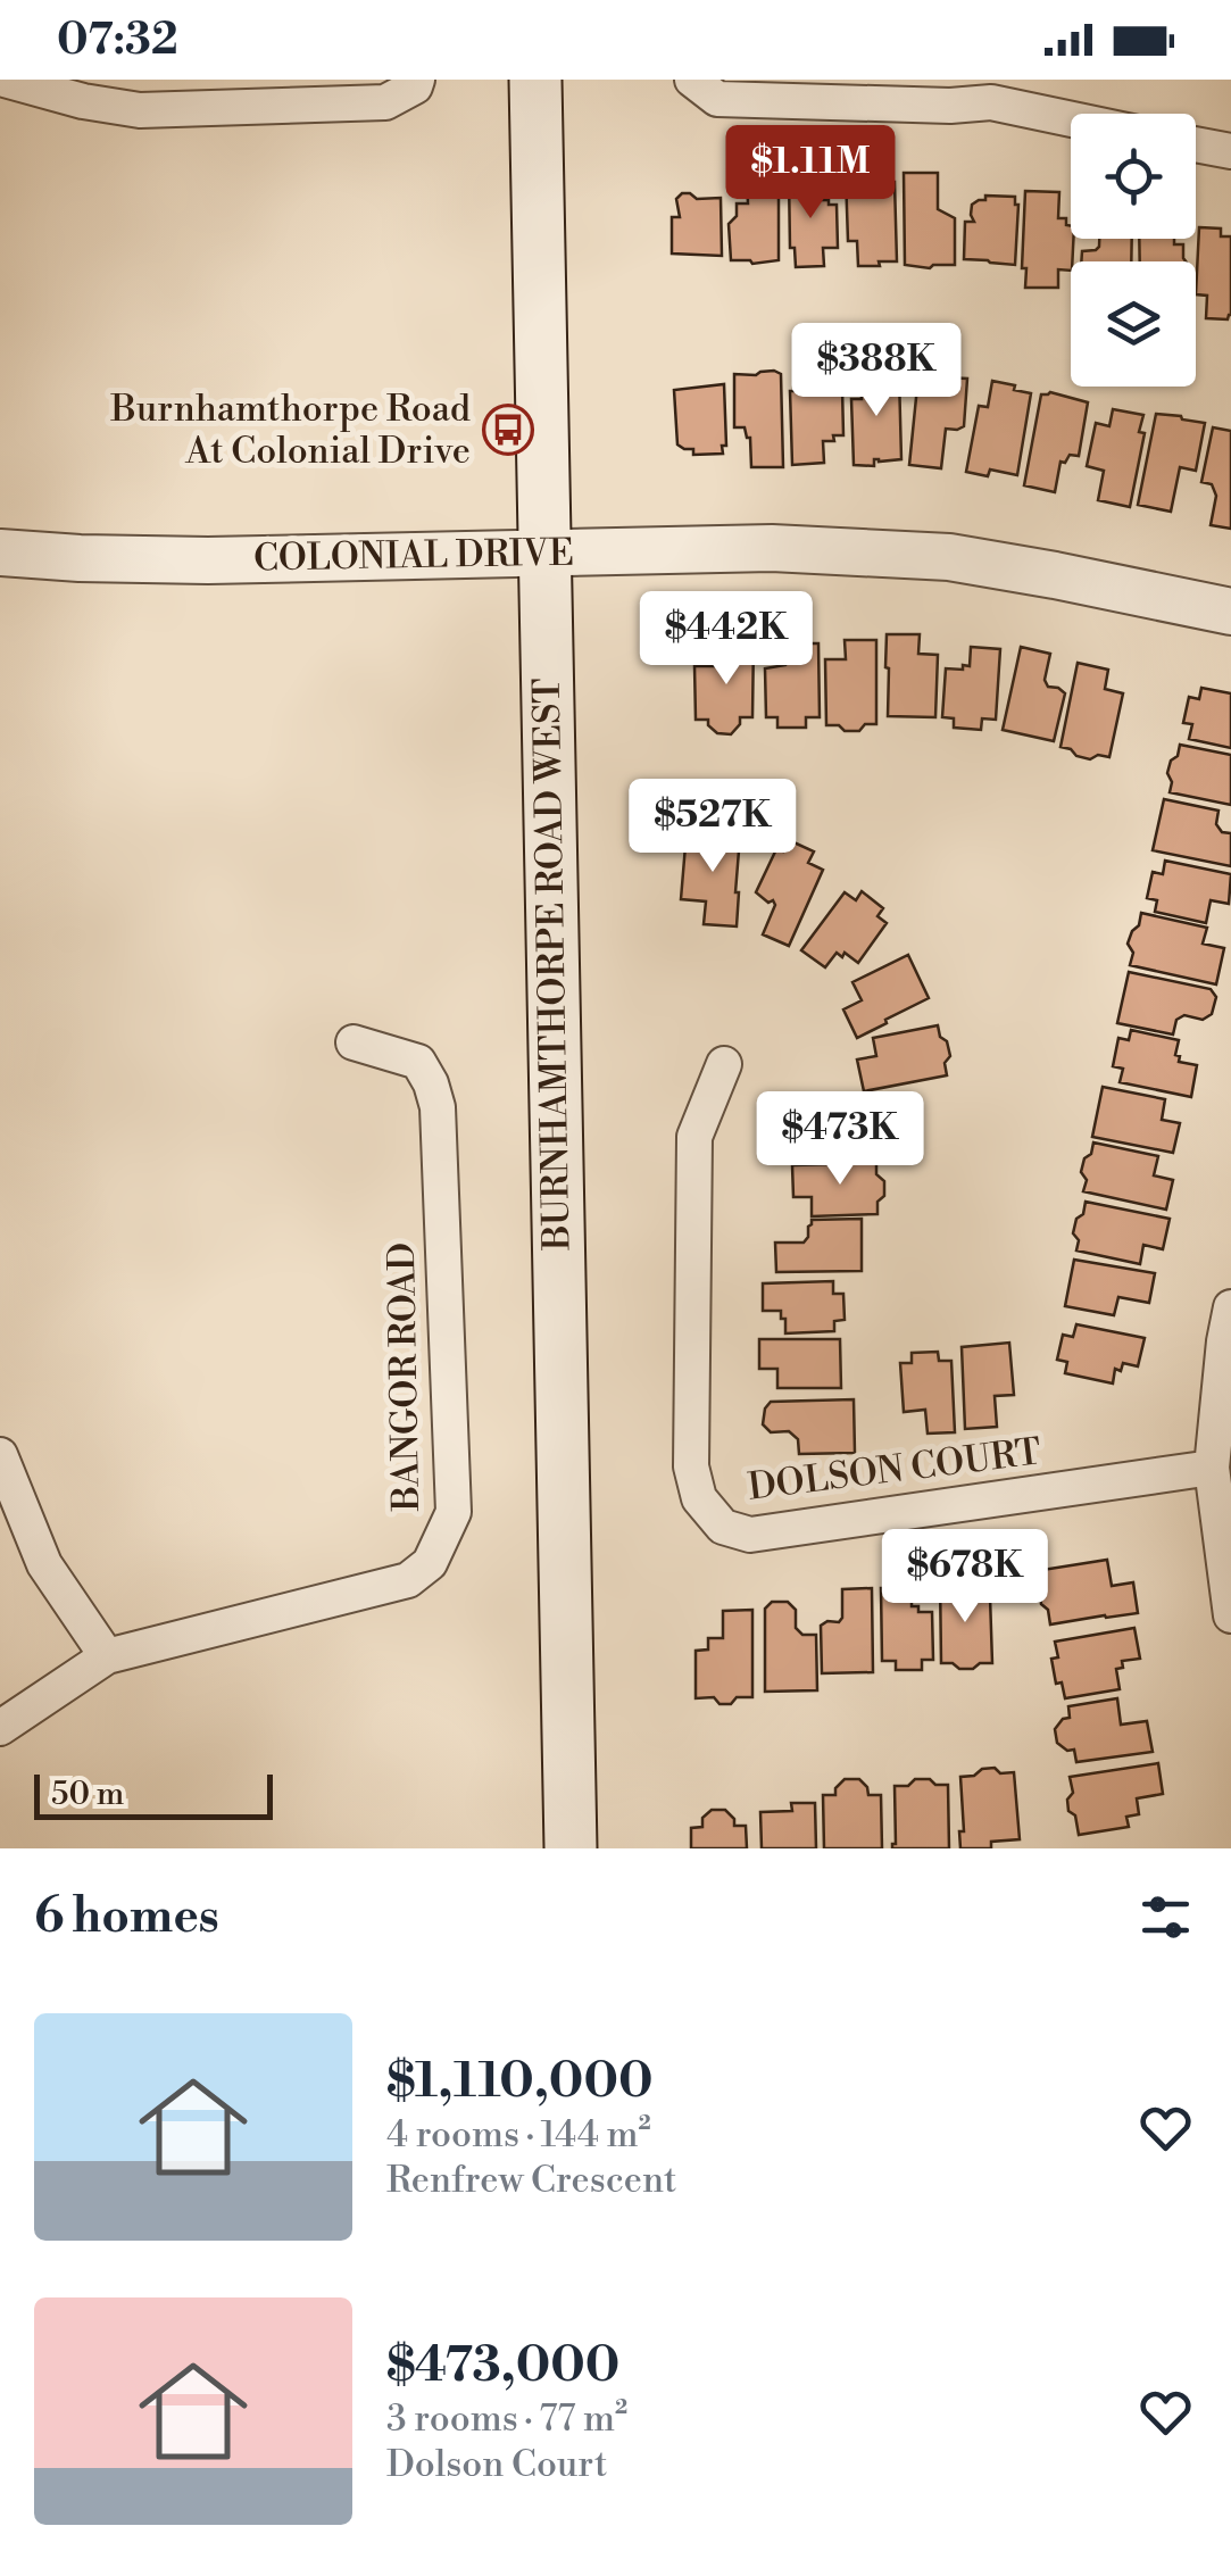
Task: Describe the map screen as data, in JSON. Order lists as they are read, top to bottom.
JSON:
{
  "streets": {
    "main road": ["BURNHAMTHORPE ROAD WEST"],
    "street": ["COLONIAL DRIVE", "BANGOR ROAD", "DOLSON COURT"]
  },
  "crossings": [
    ["COLONIAL DRIVE", "BURNHAMTHORPE ROAD WEST"]
  ],
  "places": {
    "bus stop": ["Burnhamthorpe Road At Colonial Drive"]
  },
  "scale_bar": "50 m",
  "page": {
    "status": "07:32",
    "price": [
      "$1.11M",
      "$388K",
      "$442K",
      "$527K",
      "$473K",
      "$678K"
    ],
    "scale": "50 m",
    "heading": "6 homes",
    "list": [
      {
        "name": "$1,110,000",
        "note": "4 rooms · 144 m² · Renfrew Crescent"
      },
      {
        "name": "$473,000",
        "note": "3 rooms · 77 m² · Dolson Court"
      }
    ]
  }
}
